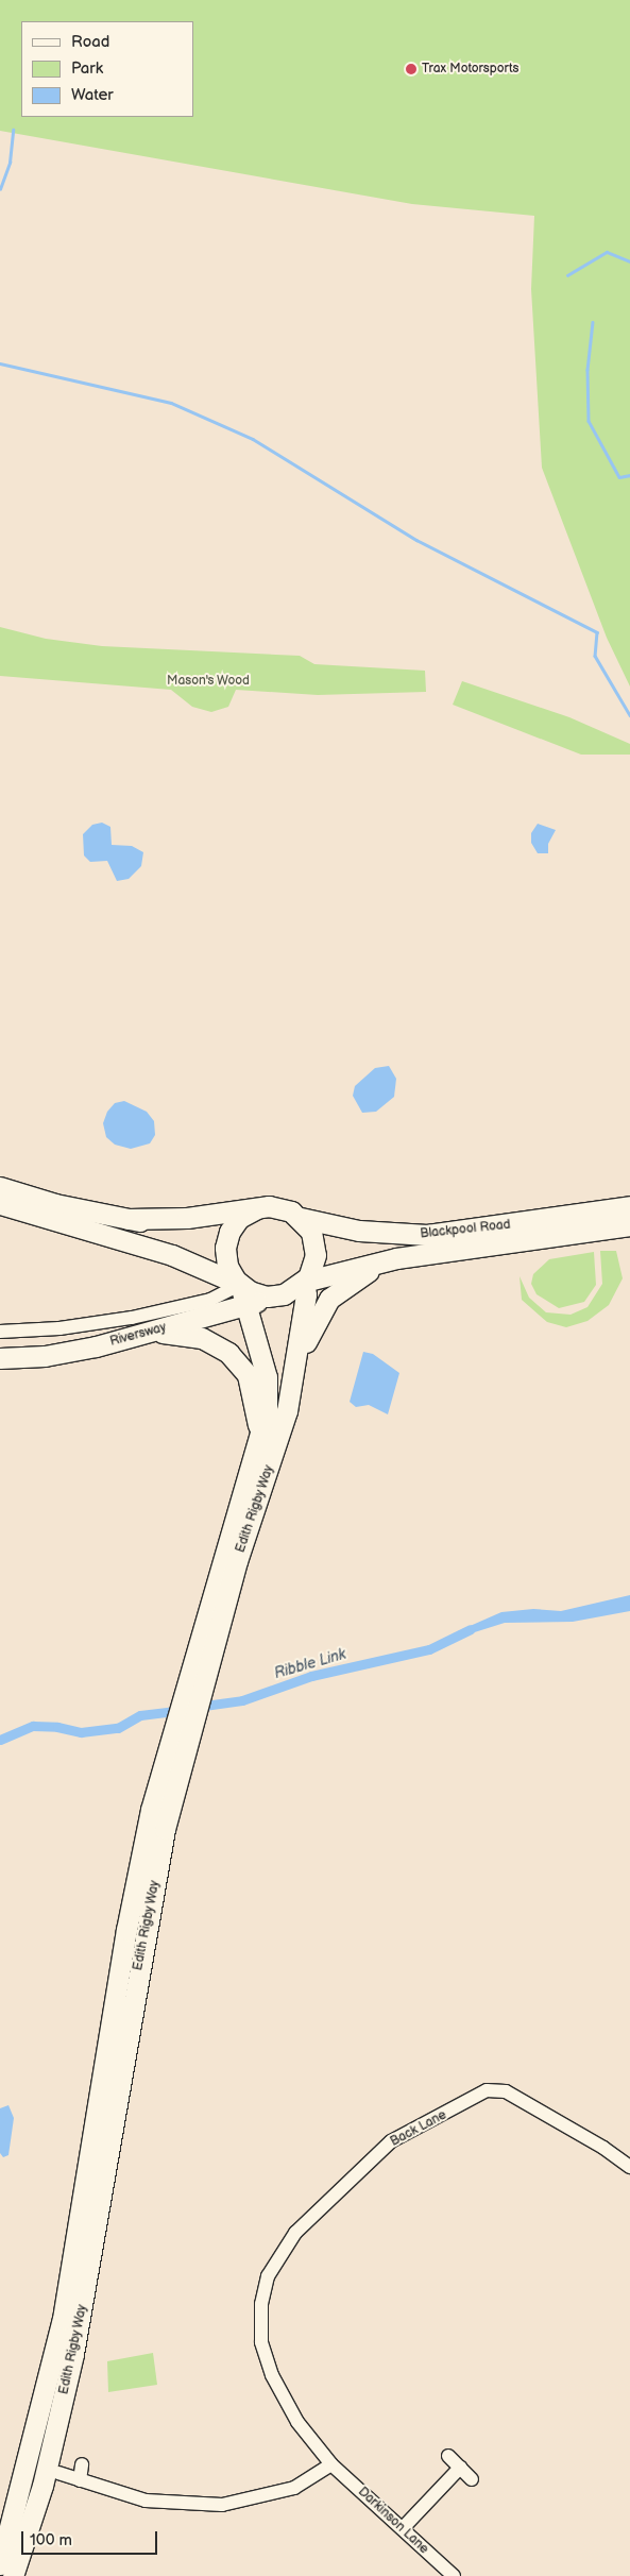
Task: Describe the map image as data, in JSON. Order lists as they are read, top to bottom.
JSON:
{
  "streets": {
    "highway": ["Blackpool Road", "Riversway", "Edith Rigby Way"],
    "street": ["Back Lane", "Darkinson Lane"]
  },
  "crossings": [
    ["Blackpool Road", "Riversway"],
    ["Blackpool Road", "Edith Rigby Way"],
    ["Riversway", "Edith Rigby Way"],
    ["Back Lane", "Darkinson Lane"]
  ],
  "water": ["Ribble Link"],
  "parks": ["Mason's Wood"],
  "places": ["Trax Motorsports"],
  "legend": ["Road", "Park", "Water"],
  "scale_bar": "100 m"
}
